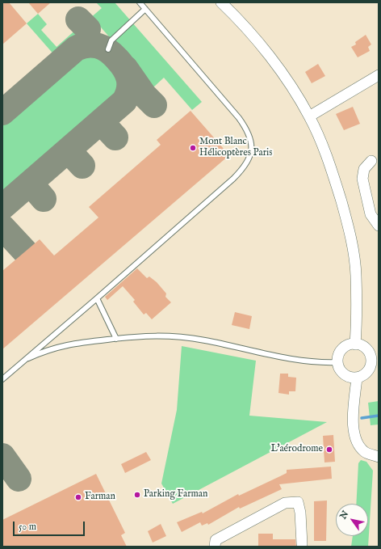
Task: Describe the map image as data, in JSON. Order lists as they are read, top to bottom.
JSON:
{
  "places": [
    "Mont Blanc Hélicoptères Paris",
    "L'aérodrome",
    "Parking Farman",
    "Farman"
  ],
  "scale_bar": "50 m",
  "north": "top left"
}
